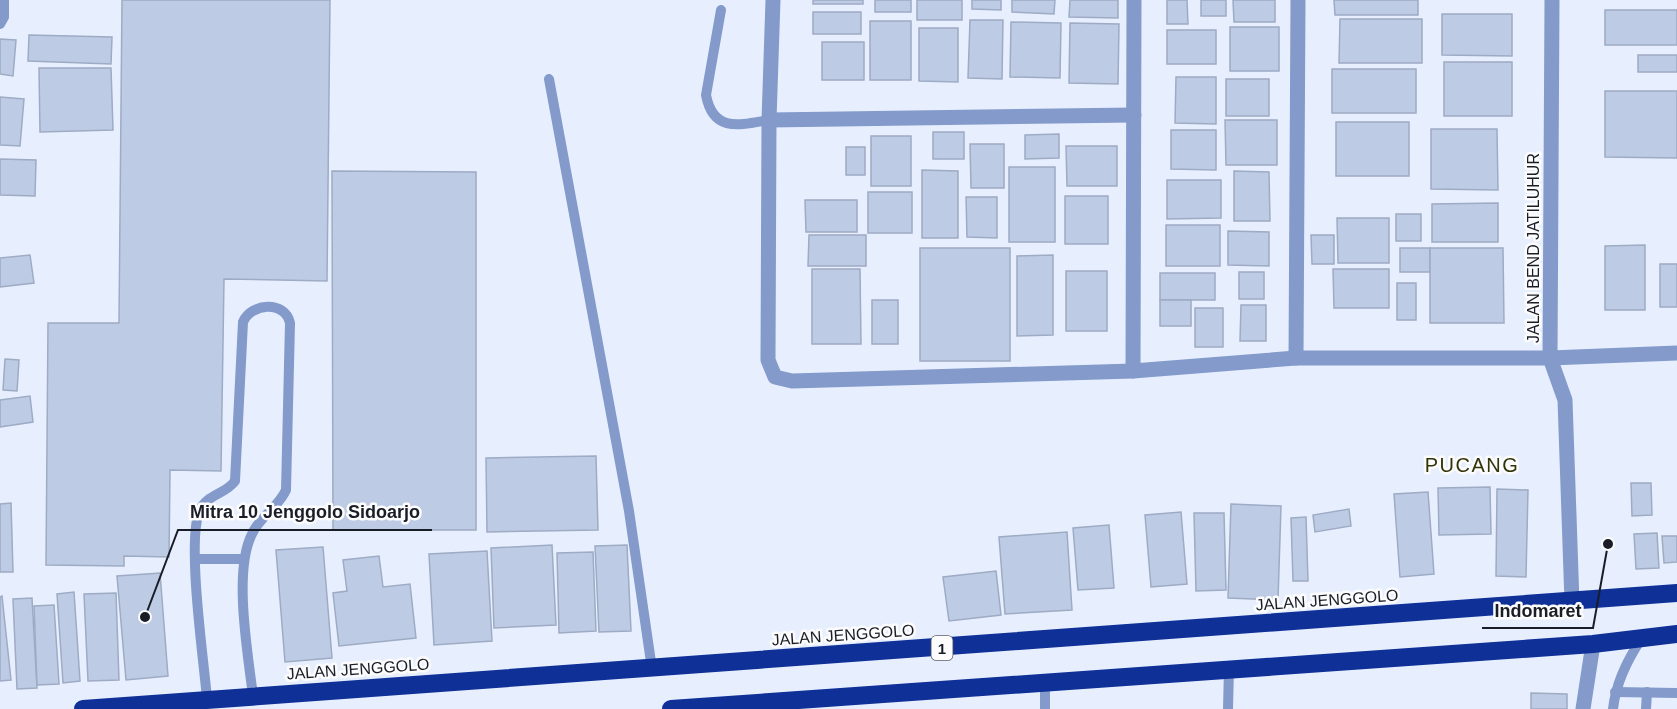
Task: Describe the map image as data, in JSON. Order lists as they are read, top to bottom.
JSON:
{
  "streets": {
    "highway": ["JALAN JENGGOLO", "1"],
    "street": ["JALAN BEND JATILUHUR"]
  },
  "crossings": [
    ["JALAN BEND JATILUHUR", "JALAN JENGGOLO"]
  ],
  "districts": ["PUCANG"],
  "places": ["Indomaret", "Mitra 10 Jenggolo Sidoarjo"]
}
